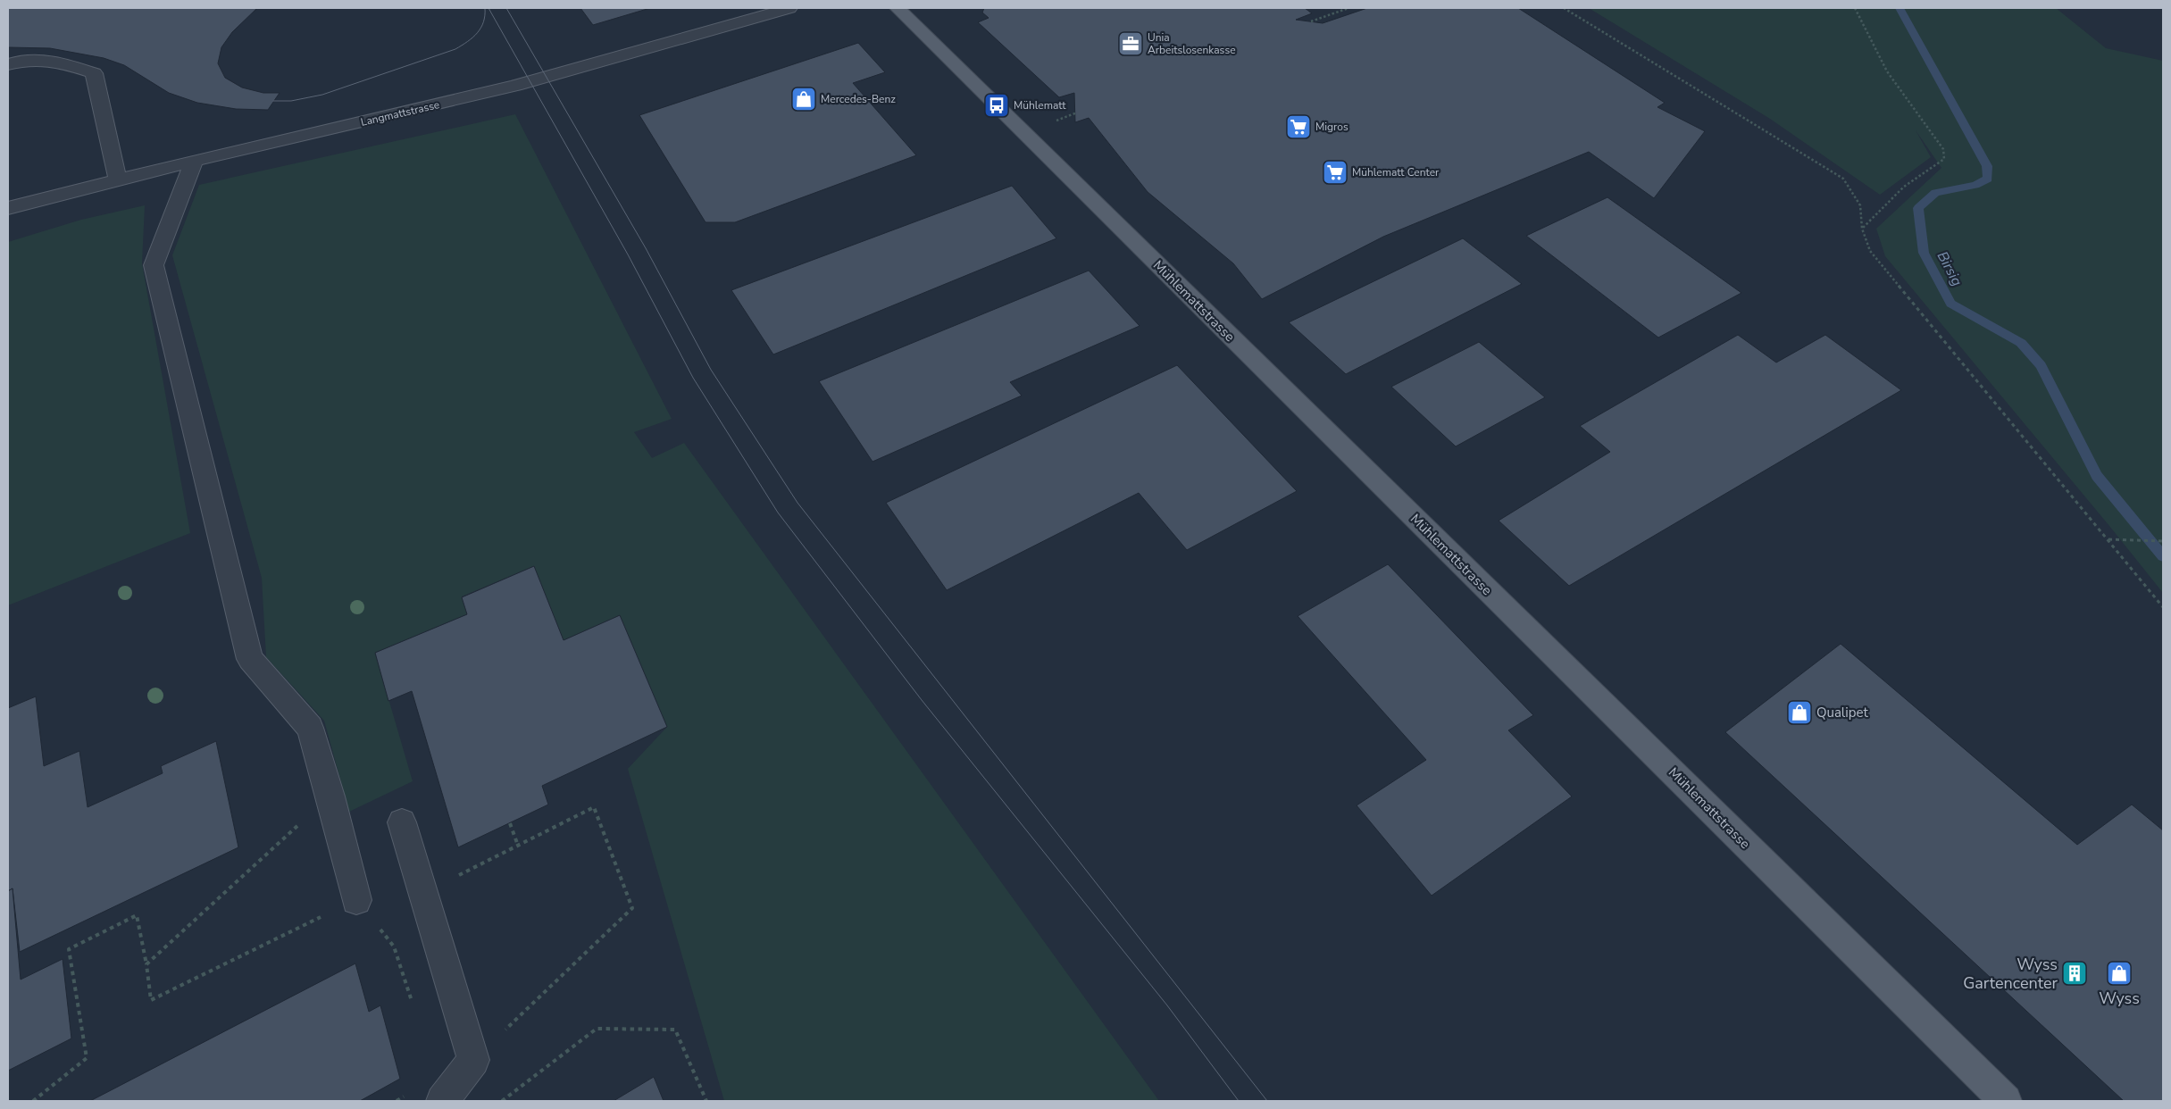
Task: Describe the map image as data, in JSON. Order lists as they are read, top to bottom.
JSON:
{
  "streets": {
    "main road": ["Mühlemattstrasse"],
    "street": ["Langmattstrasse"]
  },
  "water": ["Birsig"],
  "places": {
    "office": ["Unia Arbeitslosenkasse"],
    "shop": ["Mercedes-Benz", "Qualipet", "Wyss"],
    "bus stop": ["Mühlematt"],
    "supermarket": ["Migros", "Mühlematt Center"],
    "building": ["Wyss Gartencenter"]
  }
}
